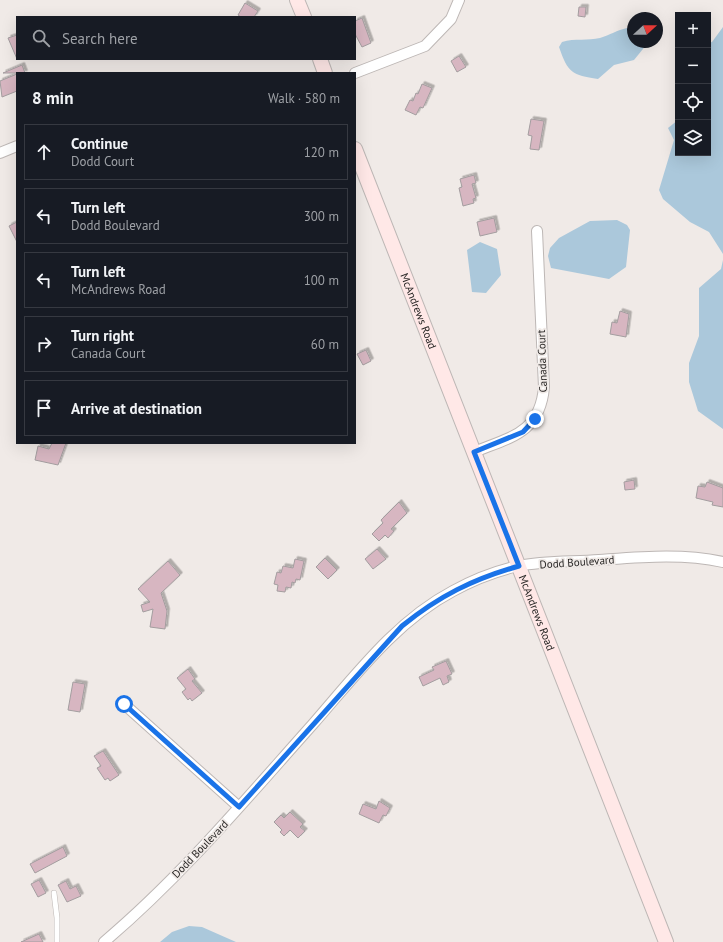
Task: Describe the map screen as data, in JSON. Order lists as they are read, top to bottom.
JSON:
{
  "streets": {
    "main road": ["McAndrews Road"],
    "street": ["Canada Court", "Dodd Boulevard"]
  },
  "crossings": [
    ["McAndrews Road", "Canada Court"],
    ["McAndrews Road", "Dodd Boulevard"]
  ],
  "north": "right",
  "page": {
    "map_buttons": ["+", "−"],
    "search": "Search here",
    "heading": ["8 min", "Walk · 580 m"],
    "list": [
      ["Continue", "Dodd Court", "120 m"],
      ["Turn left", "Dodd Boulevard", "300 m"],
      ["Turn left", "McAndrews Road", "100 m"],
      ["Turn right", "Canada Court", "60 m"],
      "Arrive at destination"
    ]
  }
}
